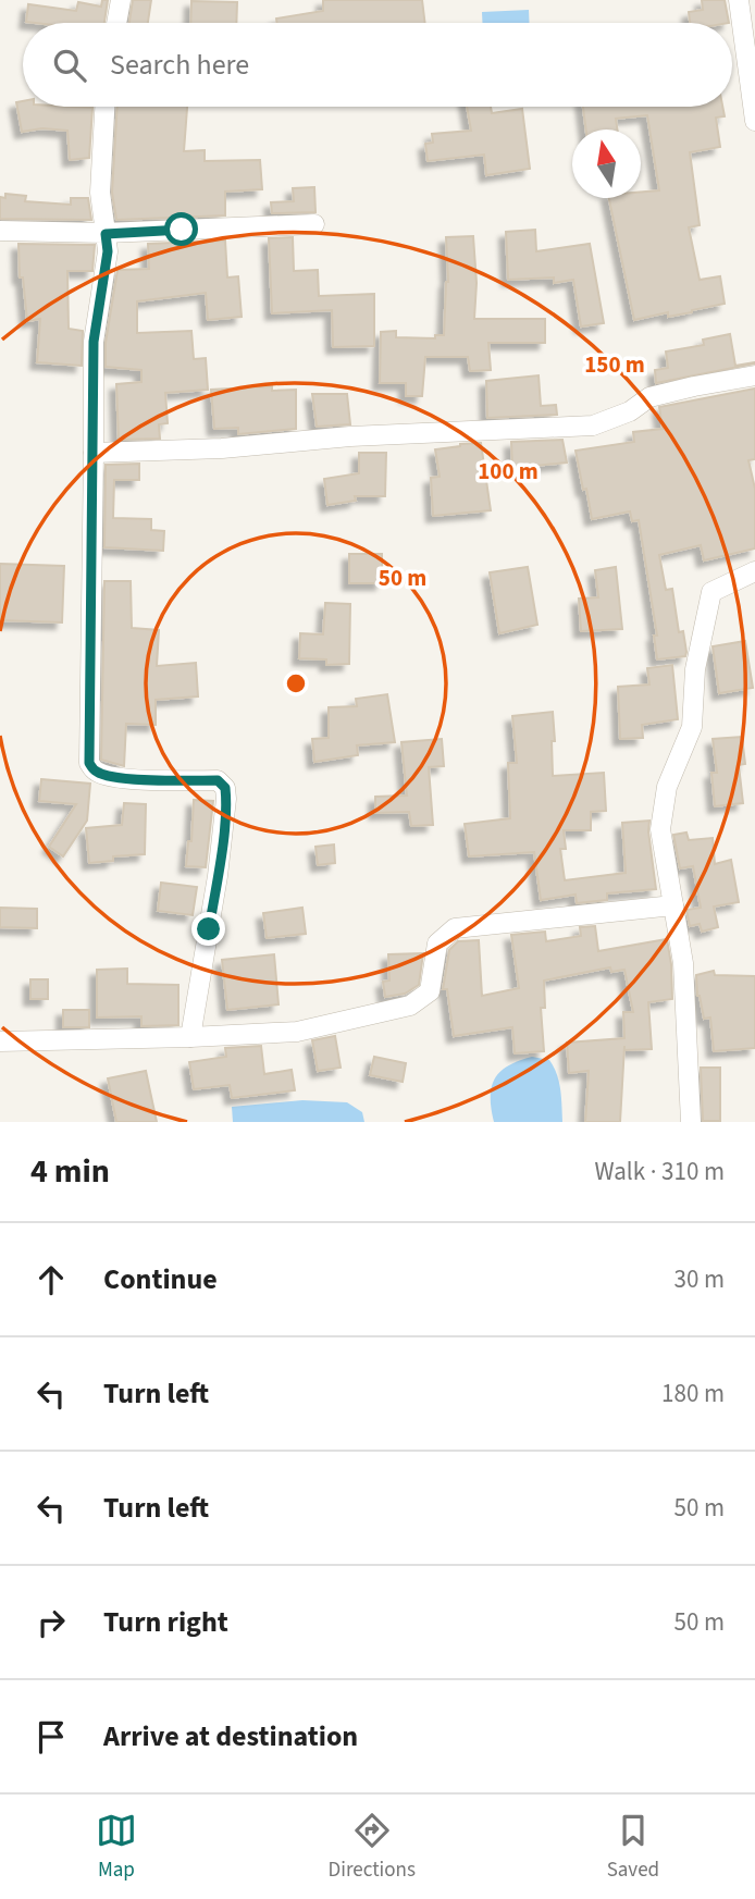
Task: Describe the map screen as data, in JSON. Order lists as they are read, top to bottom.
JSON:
{
  "north": "top",
  "page": {
    "search": "Search here",
    "heading": ["4 min", "Walk · 310 m"],
    "list": [
      ["Continue", "30 m"],
      ["Turn left", "180 m"],
      ["Turn left", "50 m"],
      ["Turn right", "50 m"],
      "Arrive at destination"
    ],
    "nav": ["Map", "Directions", "Saved"]
  },
  "rings": ["150 m", "100 m", "50 m"]
}
